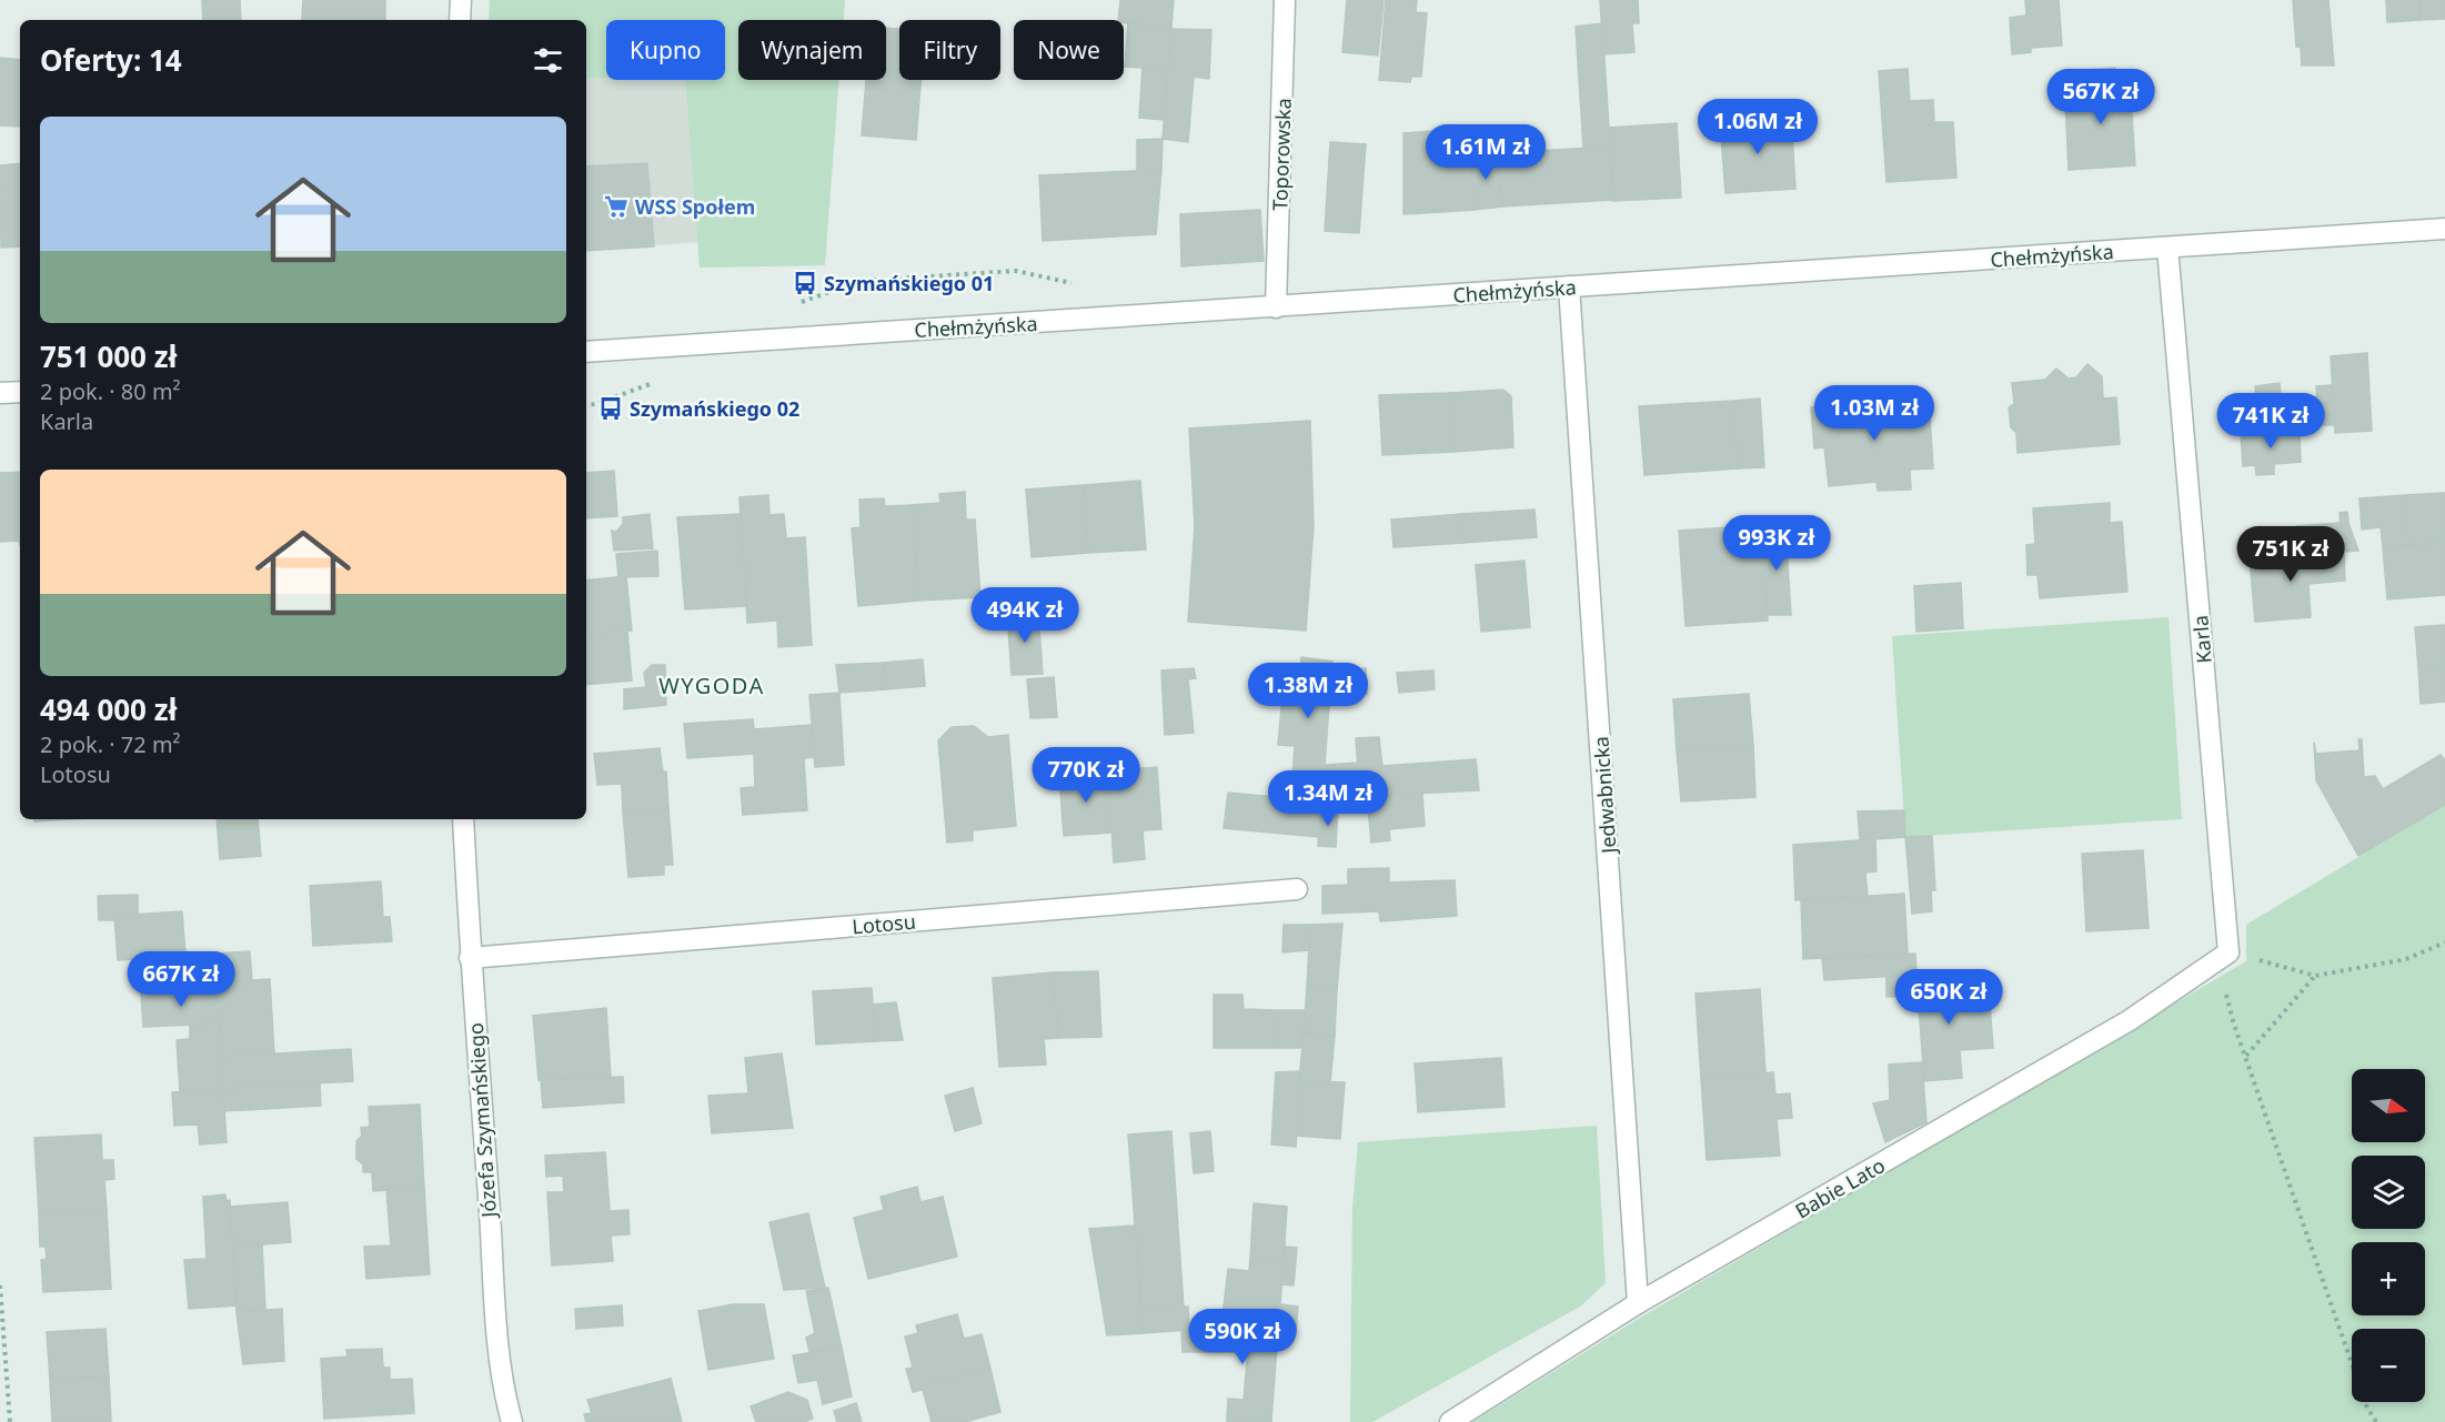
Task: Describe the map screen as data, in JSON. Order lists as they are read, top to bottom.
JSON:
{
  "streets": {
    "street": [
      "Toporowska",
      "Chełmżyńska",
      "Karla",
      "Jedwabnicka",
      "Lotosu",
      "Józefa Szymańskiego",
      "Babie Lato"
    ]
  },
  "crossings": [
    ["Toporowska", "Chełmżyńska"],
    ["Chełmżyńska", "Karla"],
    ["Chełmżyńska", "Jedwabnicka"],
    ["Karla", "Babie Lato"],
    ["Jedwabnicka", "Babie Lato"],
    ["Lotosu", "Józefa Szymańskiego"]
  ],
  "districts": ["WYGODA"],
  "places": {
    "supermarket": ["WSS Społem"],
    "bus stop": ["Szymańskiego 01", "Szymańskiego 02"]
  },
  "north": "right",
  "page": {
    "chip": [
      "Kupno",
      "Wynajem",
      "Filtry",
      "Nowe"
    ],
    "heading": "Oferty: 14",
    "price": [
      "567K zł",
      "1.06M zł",
      "1.61M zł",
      "1.03M zł",
      "741K zł",
      "993K zł",
      "751K zł",
      "494K zł",
      "1.38M zł",
      "770K zł",
      "1.34M zł",
      "667K zł",
      "650K zł",
      "590K zł"
    ],
    "list": [
      {
        "name": "751 000 zł",
        "note": "2 pok. · 80 m² · Karla"
      },
      {
        "name": "494 000 zł",
        "note": "2 pok. · 72 m² · Lotosu"
      }
    ],
    "map_buttons": ["+", "−"]
  }
}
